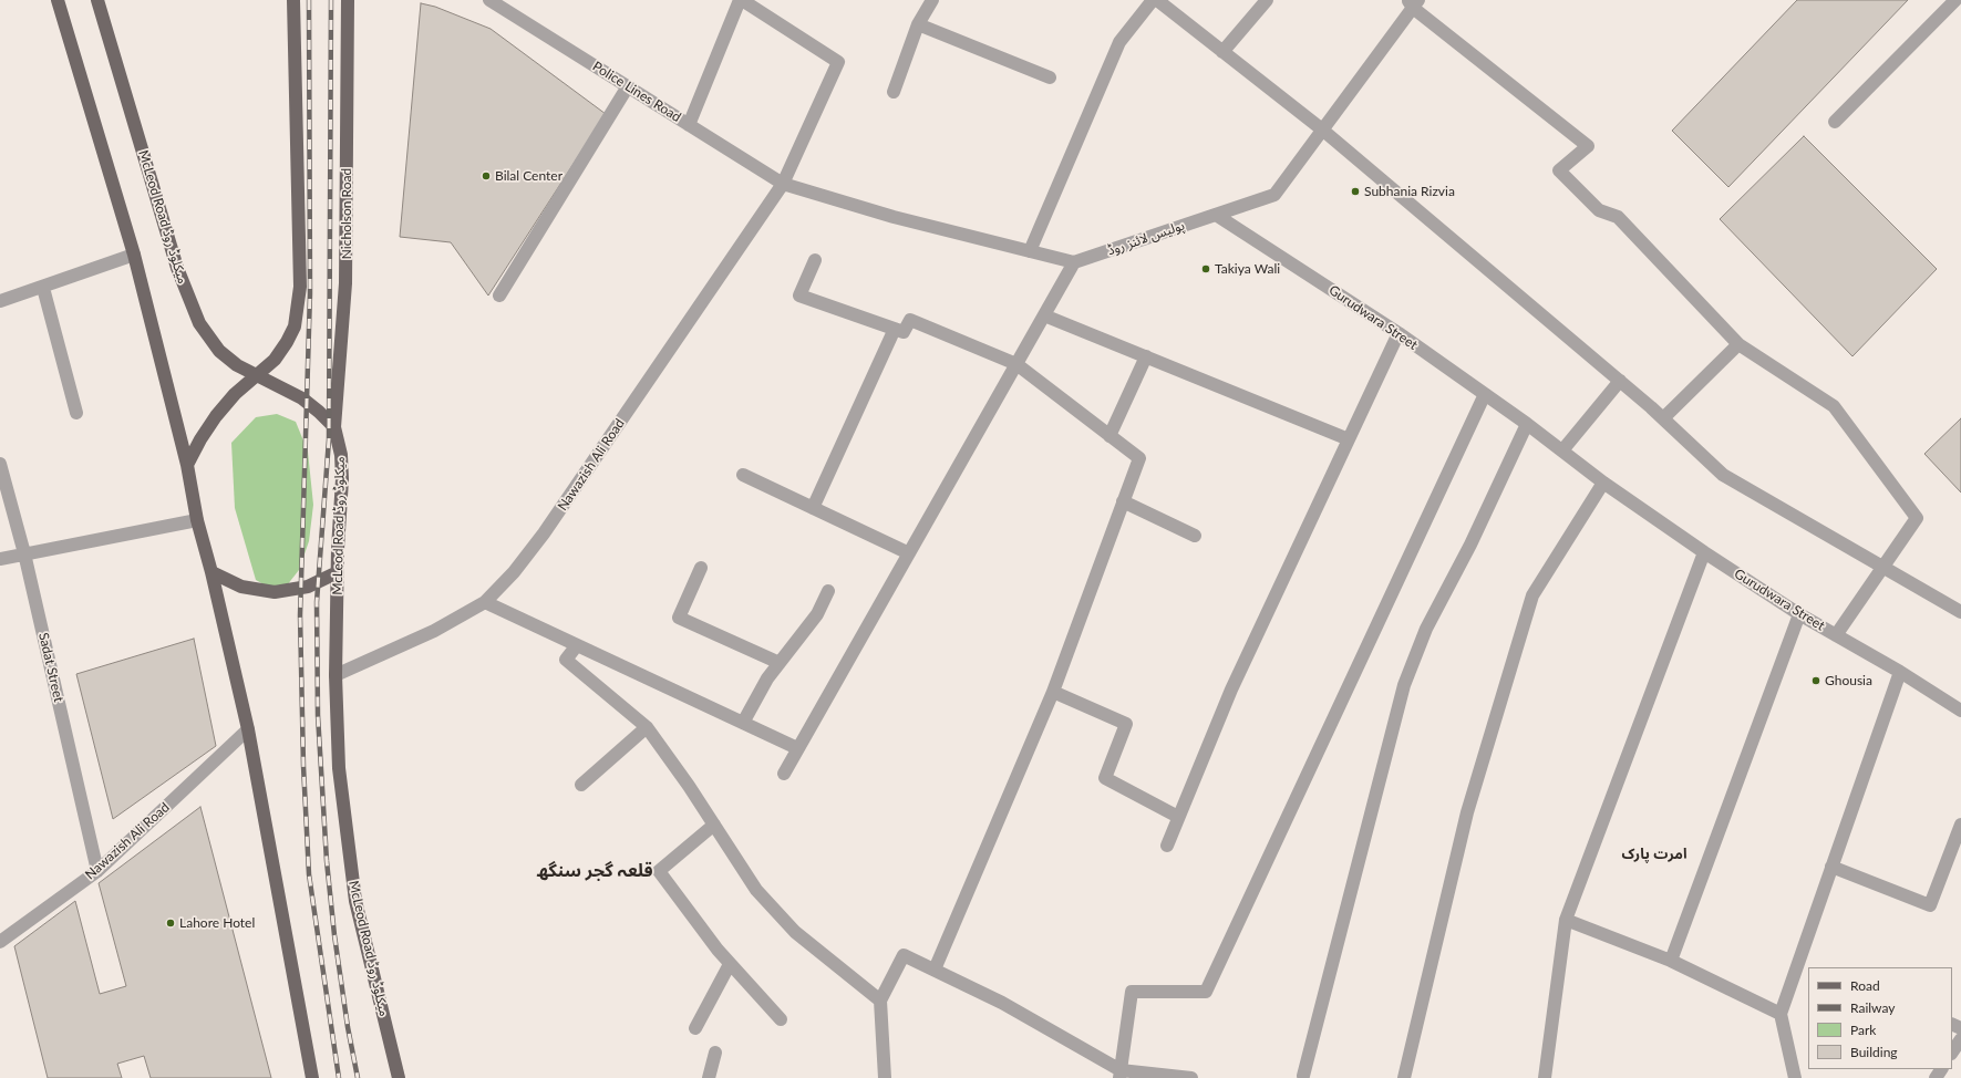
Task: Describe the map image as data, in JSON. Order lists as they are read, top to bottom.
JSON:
{
  "streets": {
    "main road": ["Nicholson Road", "McLeod Road میکلوڈ روڈ"],
    "street": [
      "Police Lines Road",
      "پولیس لائنز روڈ",
      "Gurudwara Street",
      "Nawazish Ali Road",
      "Sadat Street"
    ]
  },
  "crossings": [
    ["Police Lines Road", "Nawazish Ali Road"],
    ["Nicholson Road", "McLeod Road میکلوڈ روڈ"],
    ["McLeod Road میکلوڈ روڈ", "Nawazish Ali Road"],
    ["پولیس لائنز روڈ", "Gurudwara Street"],
    ["Nawazish Ali Road", "Sadat Street"]
  ],
  "districts": ["امرت پارک", "قلعہ گجر سنگھ"],
  "places": [
    "Bilal Center",
    "Subhania Rizvia",
    "Takiya Wali",
    "Ghousia",
    "Lahore Hotel"
  ],
  "legend": [
    "Road",
    "Railway",
    "Park",
    "Building"
  ]
}
